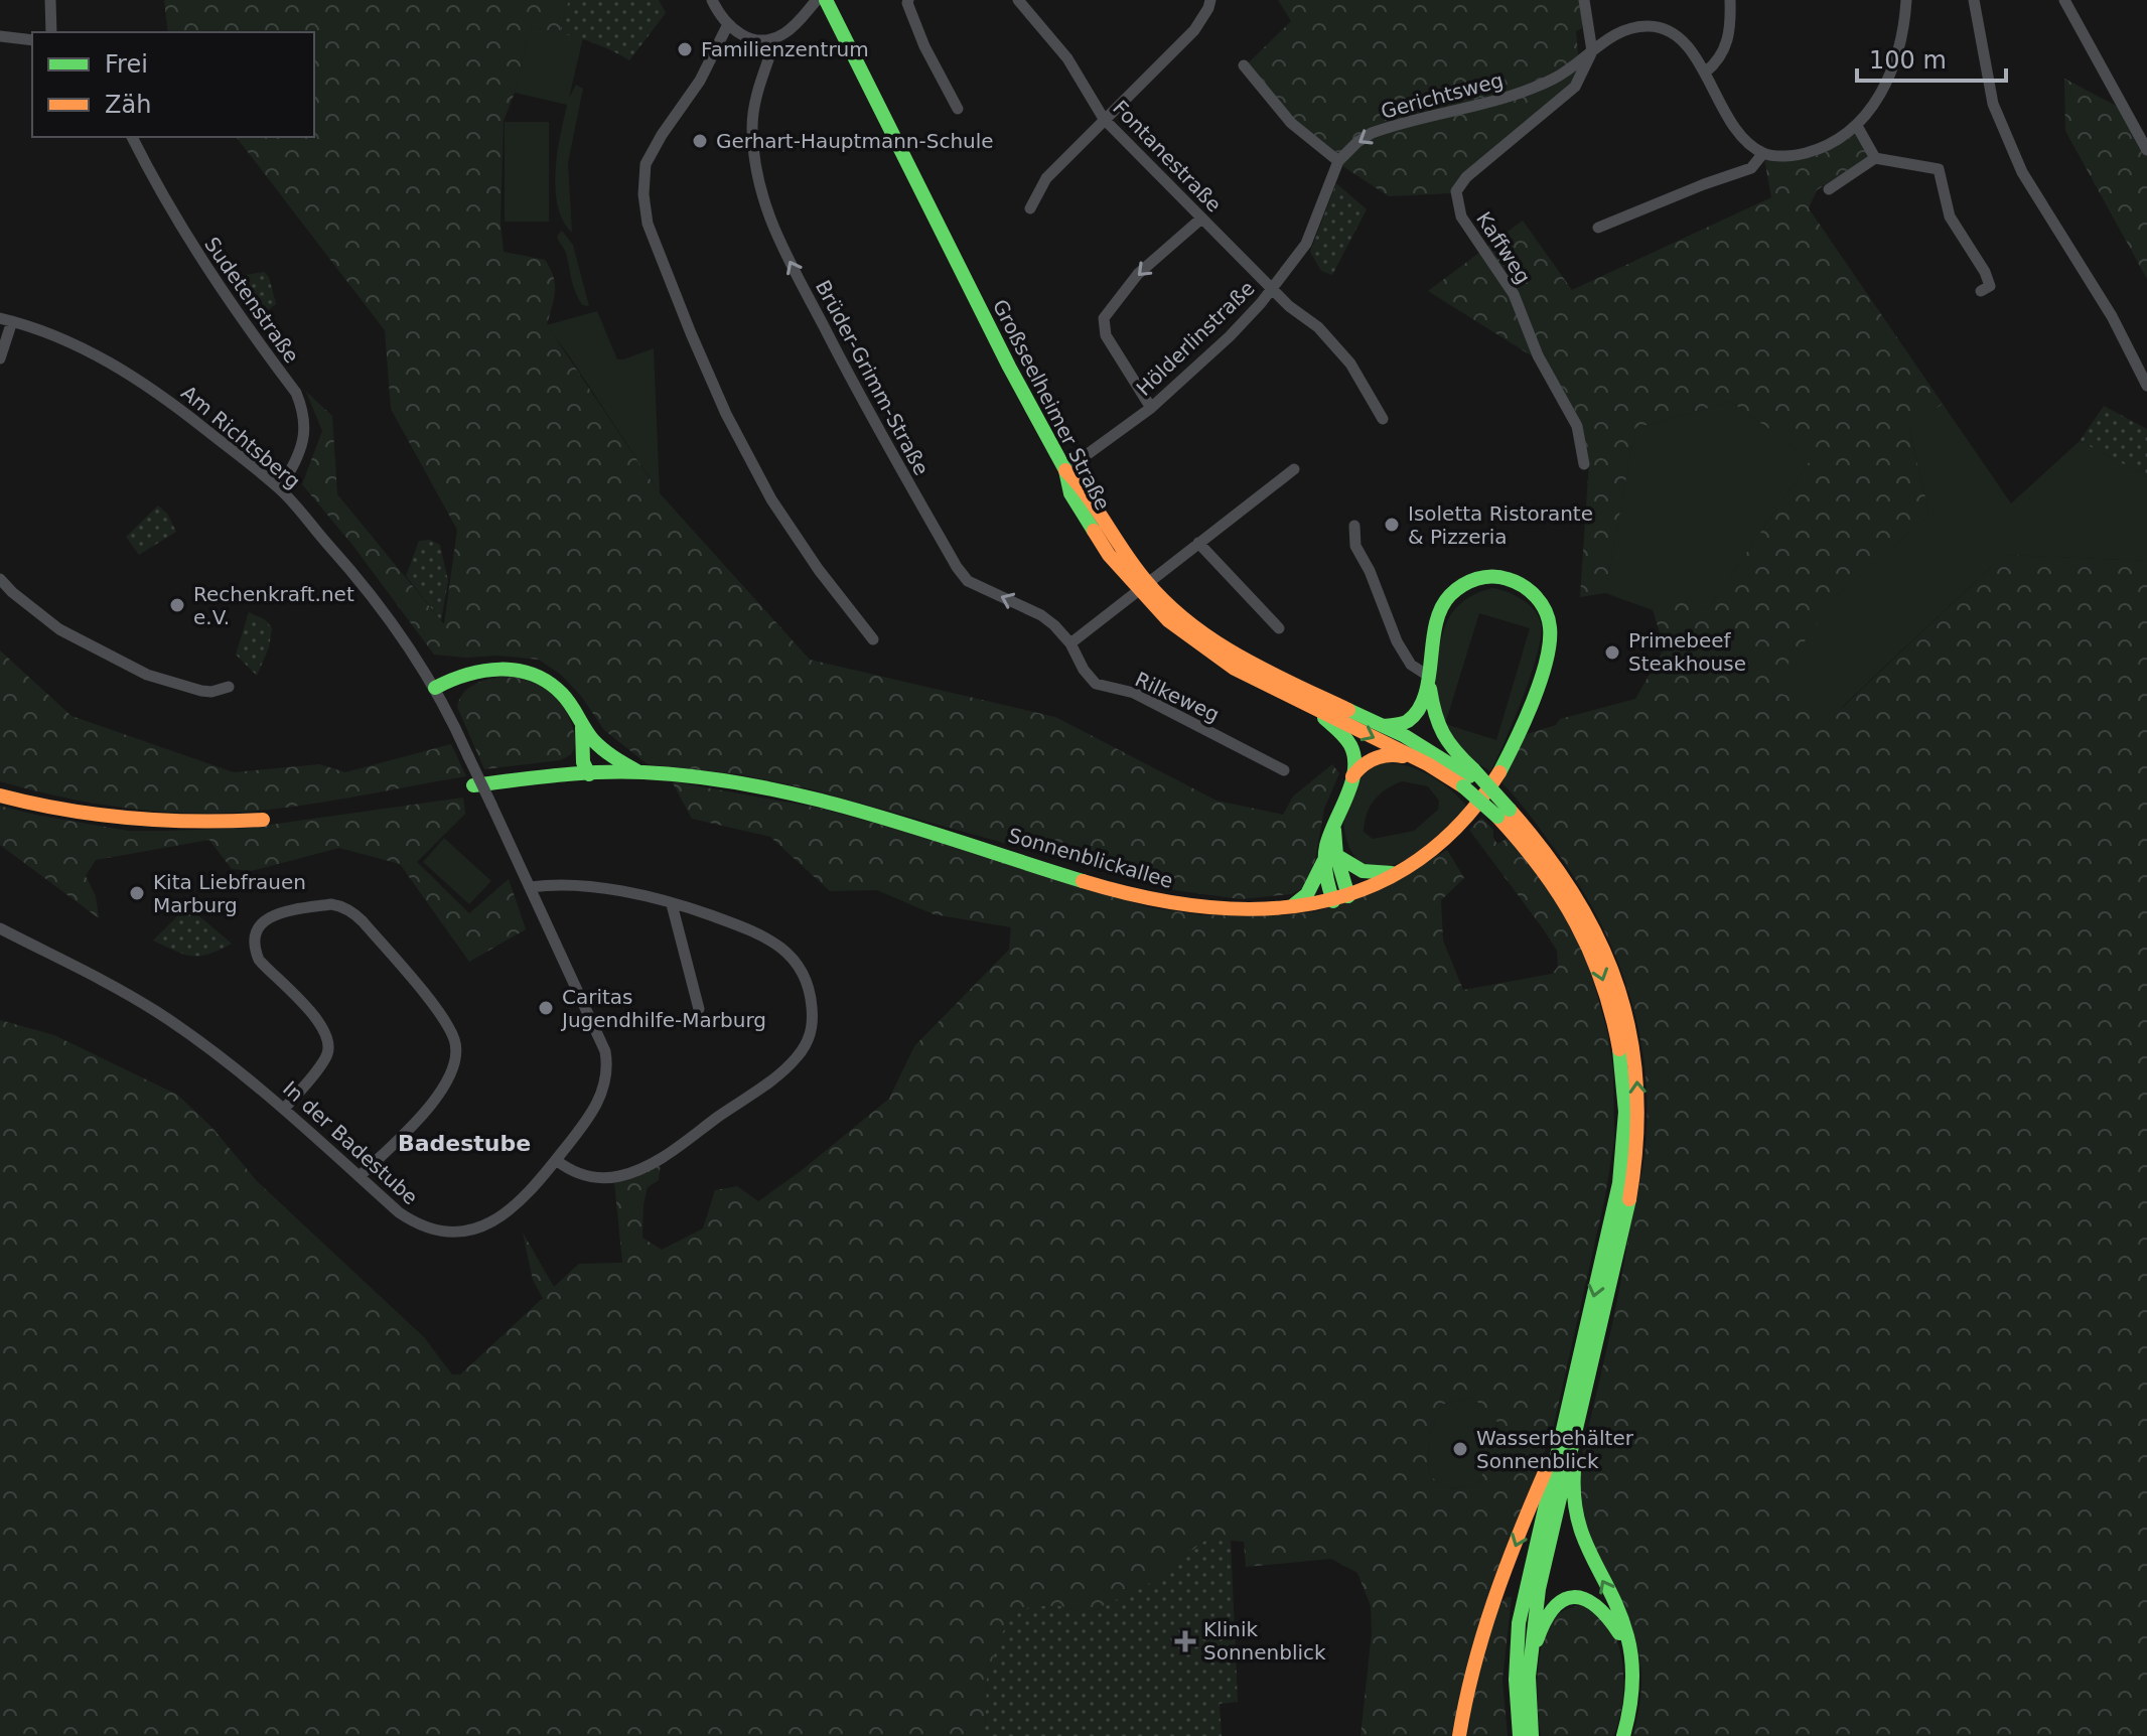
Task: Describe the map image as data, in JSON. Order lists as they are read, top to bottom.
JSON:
{
  "streets": {
    "main road": ["Großseelheimer Straße", "Sonnenblickallee"],
    "street": [
      "Gerichtsweg",
      "Fontanestraße",
      "Kaffweg",
      "Sudetenstraße",
      "Hölderlinstraße",
      "Brüder-Grimm-Straße",
      "Am Richtsberg",
      "Rilkeweg",
      "In der Badestube"
    ]
  },
  "crossings": [
    ["Gerichtsweg", "Kaffweg"],
    ["Gerichtsweg", "Hölderlinstraße"],
    ["Fontanestraße", "Hölderlinstraße"],
    ["Sudetenstraße", "Am Richtsberg"],
    ["Hölderlinstraße", "Großseelheimer Straße"],
    ["Brüder-Grimm-Straße", "Rilkeweg"],
    ["Am Richtsberg", "In der Badestube"]
  ],
  "one_way": ["Gerichtsweg", "Brüder-Grimm-Straße"],
  "districts": ["Badestube"],
  "places": {
    "other": [
      "Familienzentrum",
      "Gerhart-Hauptmann-Schule",
      "Isoletta Ristorante & Pizzeria",
      "Rechenkraft.net e.V.",
      "Primebeef Steakhouse",
      "Kita Liebfrauen Marburg",
      "Caritas Jugendhilfe-Marburg",
      "Wasserbehälter Sonnenblick"
    ],
    "health": ["Klinik Sonnenblick"]
  },
  "legend": ["Frei", "Zäh"],
  "scale_bar": "100 m"
}
